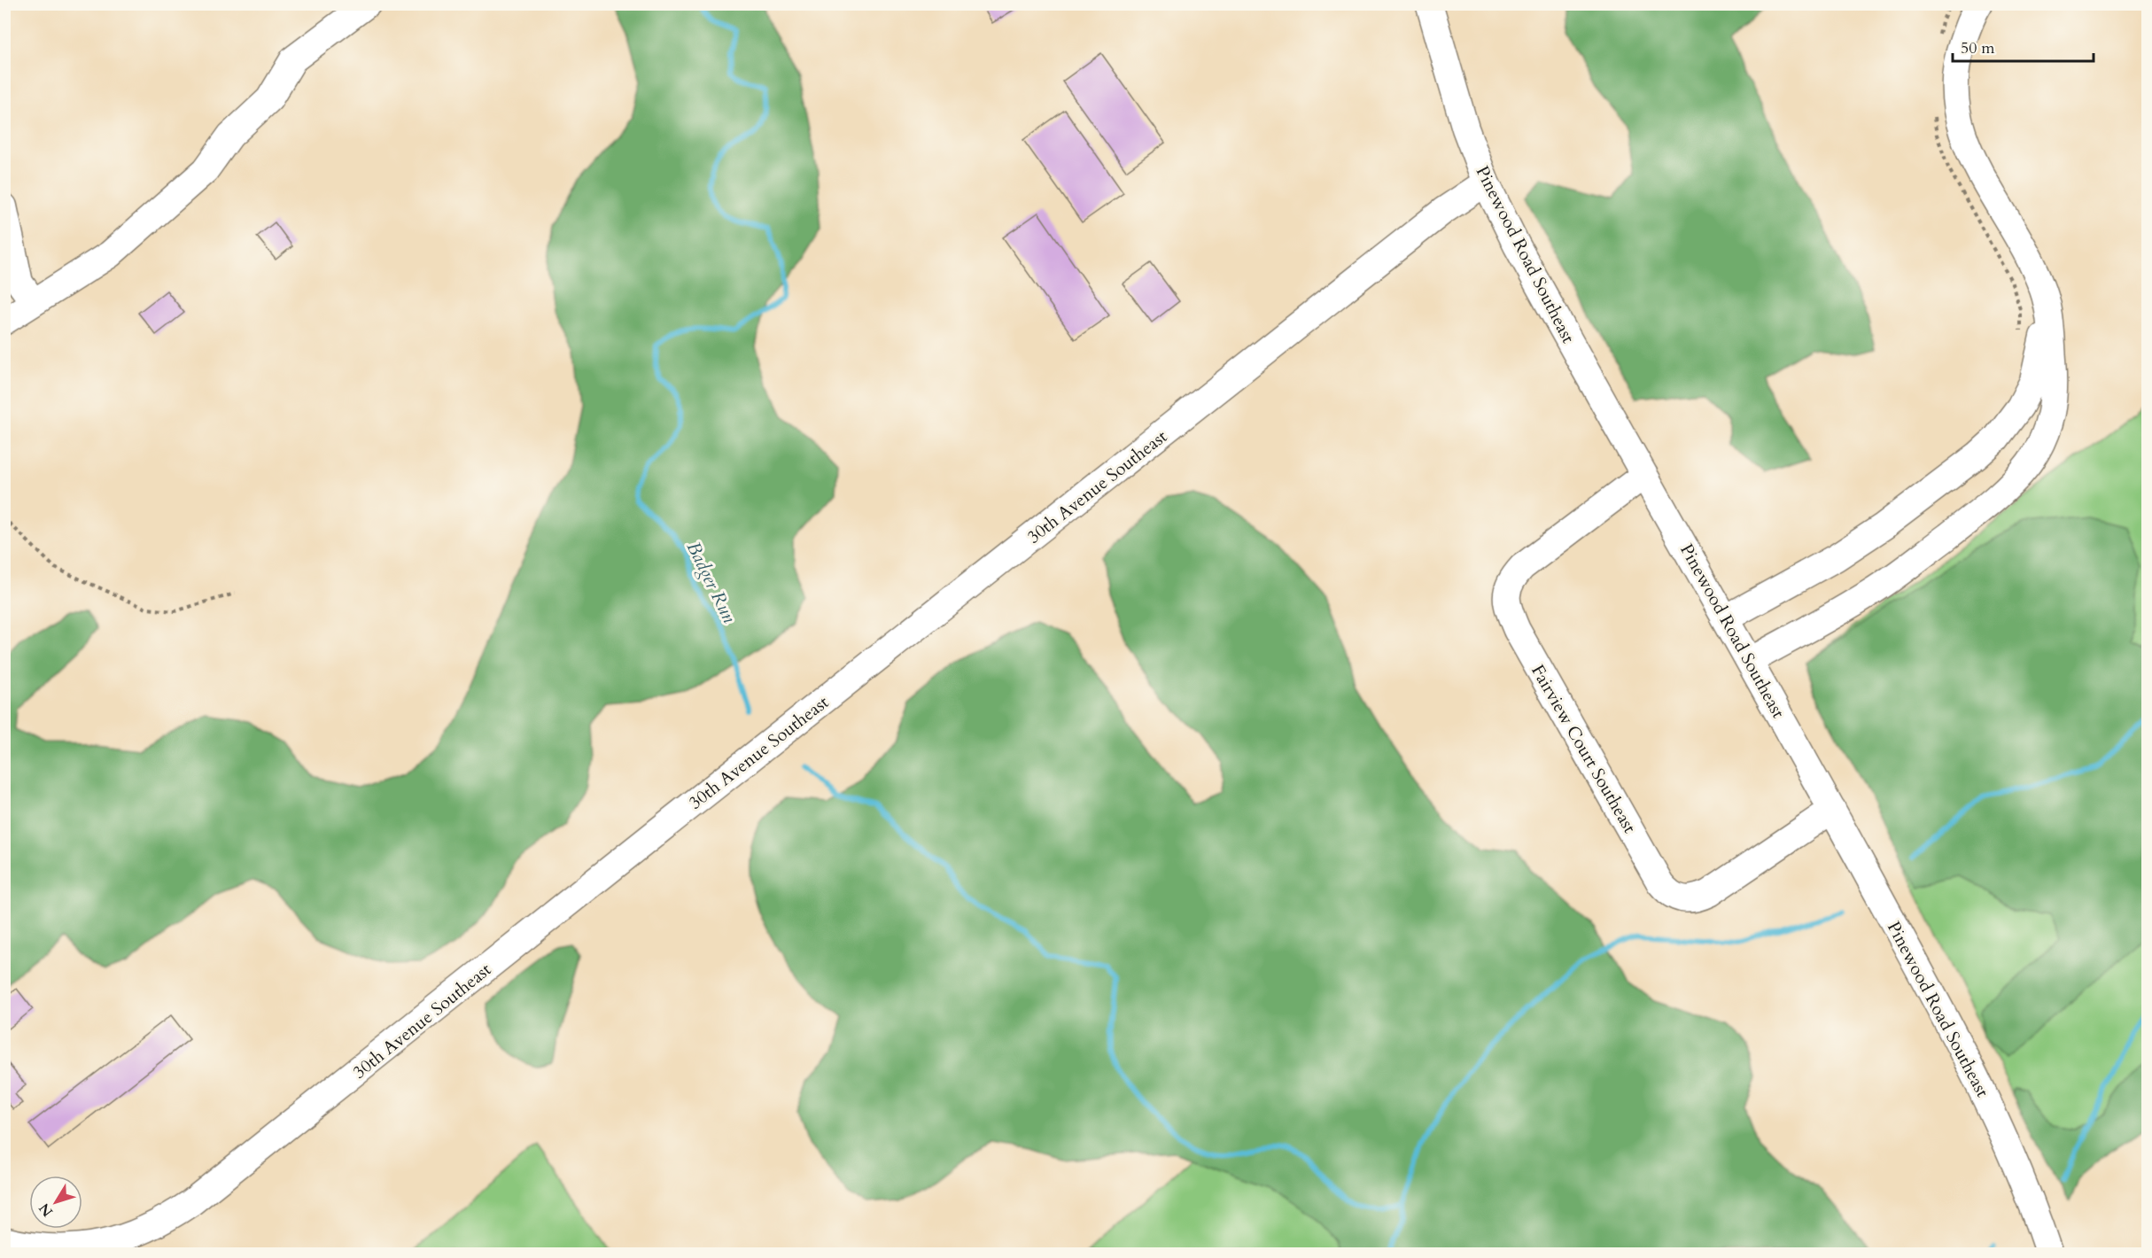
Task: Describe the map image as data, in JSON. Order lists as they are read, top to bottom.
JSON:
{
  "streets": {
    "street": ["Pinewood Road Southeast", "30th Avenue Southeast", "Fairview Court Southeast"]
  },
  "crossings": [
    ["Pinewood Road Southeast", "30th Avenue Southeast"],
    ["Pinewood Road Southeast", "Fairview Court Southeast"]
  ],
  "water": ["Badger Run"],
  "scale_bar": "50 m",
  "north": "bottom left"
}
